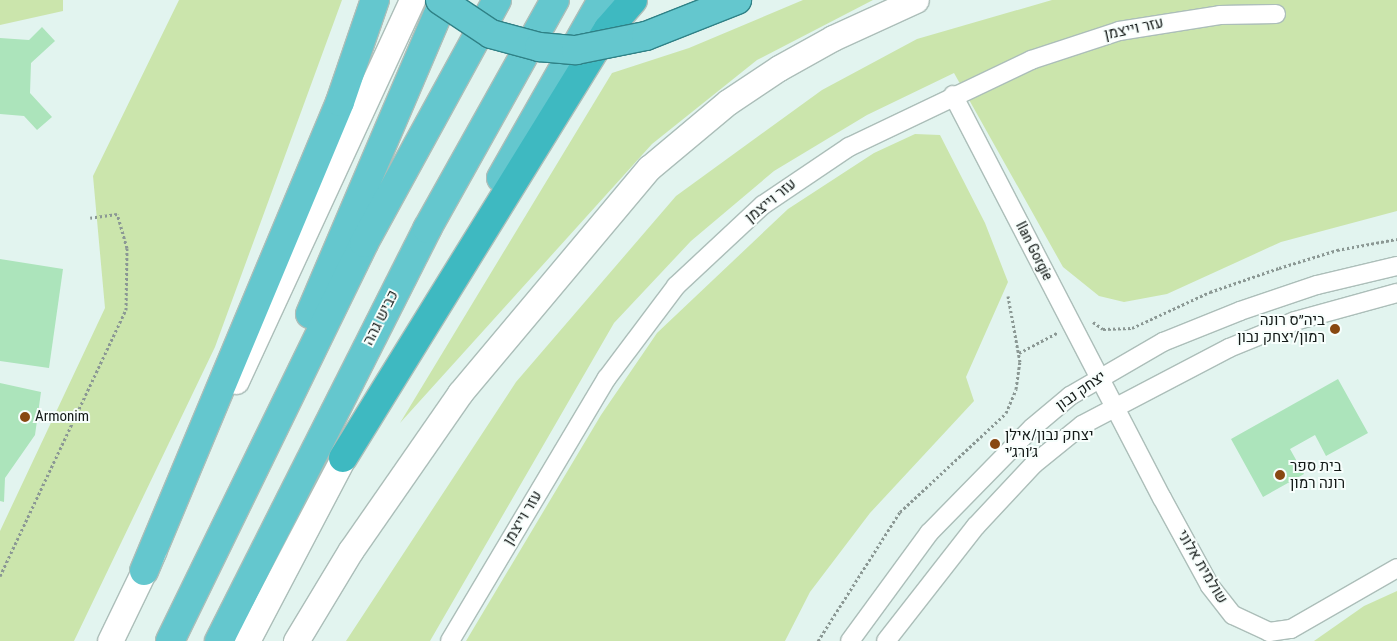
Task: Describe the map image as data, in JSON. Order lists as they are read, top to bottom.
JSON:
{
  "streets": {
    "highway": ["כביש גהה"],
    "street": [
      "עזר וייצמן",
      "Ilan Gorgie",
      "יצחק נבון",
      "שולמית אלוני"
    ]
  },
  "crossings": [
    ["עזר וייצמן", "Ilan Gorgie"],
    ["Ilan Gorgie", "יצחק נבון"],
    ["Ilan Gorgie", "שולמית אלוני"],
    ["יצחק נבון", "שולמית אלוני"]
  ],
  "places": [
    "ביה״ס רונה רמון/יצחק נבון",
    "Armonim",
    "יצחק נבון/אילן ג׳ורג׳י",
    "בית ספר רונה רמון"
  ]
}
